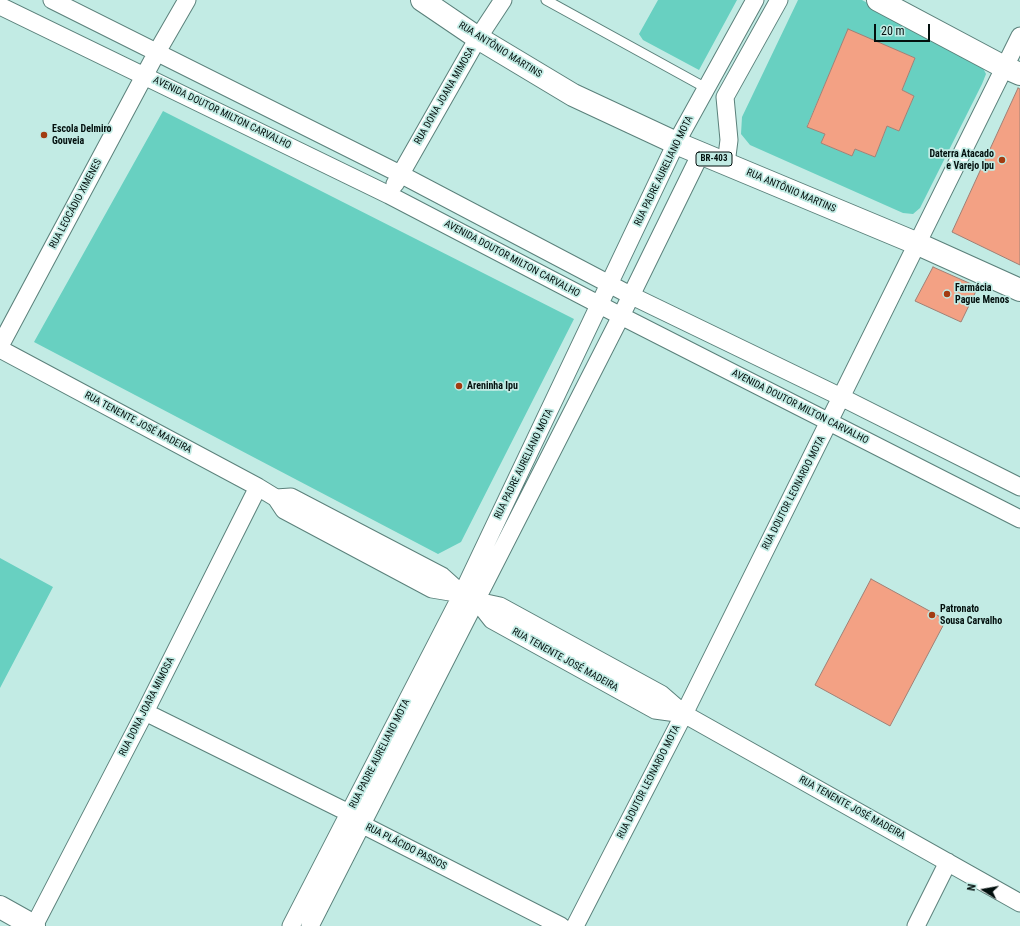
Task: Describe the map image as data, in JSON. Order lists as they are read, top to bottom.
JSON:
{
  "streets": {
    "main road": ["RUA ANTÔNIO MARTINS", "BR-403"],
    "street": [
      "RUA DONA JOANA MIMOSA",
      "AVENIDA DOUTOR MILTON CARVALHO",
      "RUA PADRE AURELIANO MOTA",
      "RUA LEOCÁDIO XIMENES",
      "RUA TENENTE JOSÉ MADEIRA",
      "RUA DOUTOR LEONARDO MOTA",
      "RUA DONA JOARA MIMOSA",
      "RUA PLÁCIDO PASSOS"
    ]
  },
  "crossings": [
    ["RUA ANTÔNIO MARTINS", "RUA DONA JOANA MIMOSA"],
    ["RUA ANTÔNIO MARTINS", "RUA PADRE AURELIANO MOTA"],
    ["RUA ANTÔNIO MARTINS", "RUA DOUTOR LEONARDO MOTA"],
    ["RUA DONA JOANA MIMOSA", "AVENIDA DOUTOR MILTON CARVALHO"],
    ["AVENIDA DOUTOR MILTON CARVALHO", "RUA PADRE AURELIANO MOTA"],
    ["AVENIDA DOUTOR MILTON CARVALHO", "RUA LEOCÁDIO XIMENES"],
    ["AVENIDA DOUTOR MILTON CARVALHO", "RUA DOUTOR LEONARDO MOTA"],
    ["RUA PADRE AURELIANO MOTA", "RUA TENENTE JOSÉ MADEIRA"],
    ["RUA PADRE AURELIANO MOTA", "RUA PLÁCIDO PASSOS"],
    ["RUA LEOCÁDIO XIMENES", "RUA TENENTE JOSÉ MADEIRA"],
    ["RUA TENENTE JOSÉ MADEIRA", "RUA DOUTOR LEONARDO MOTA"],
    ["RUA TENENTE JOSÉ MADEIRA", "RUA DONA JOARA MIMOSA"],
    ["RUA DONA JOARA MIMOSA", "RUA PLÁCIDO PASSOS"]
  ],
  "places": [
    "Escola Delmiro Gouveia",
    "Daterra Atacado e Varejo Ipu",
    "Farmácia Pague Menos",
    "Areninha Ipu",
    "Patronato Sousa Carvalho"
  ],
  "scale_bar": "20 m",
  "north": "left"
}
